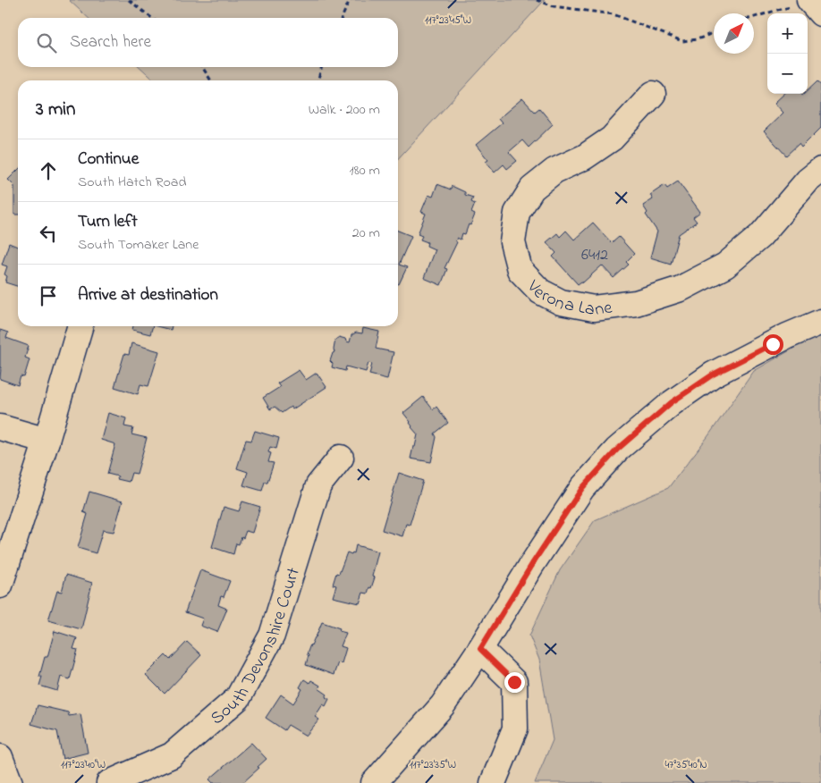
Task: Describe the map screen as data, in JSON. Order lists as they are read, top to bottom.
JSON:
{
  "streets": {
    "street": ["Verona Lane", "South Devonshire Court"]
  },
  "house_numbers": ["6412"],
  "north": "top right",
  "page": {
    "map_buttons": ["+", "−"],
    "search": "Search here",
    "heading": ["3 min", "Walk · 200 m"],
    "list": [
      ["Continue", "South Hatch Road", "180 m"],
      ["Turn left", "South Tomaker Lane", "20 m"],
      "Arrive at destination"
    ]
  },
  "coordinates": [
    "117°23'45\"W",
    "117°23'40\"W",
    "117°23'35\"W",
    "47°35'40\"N"
  ]
}
